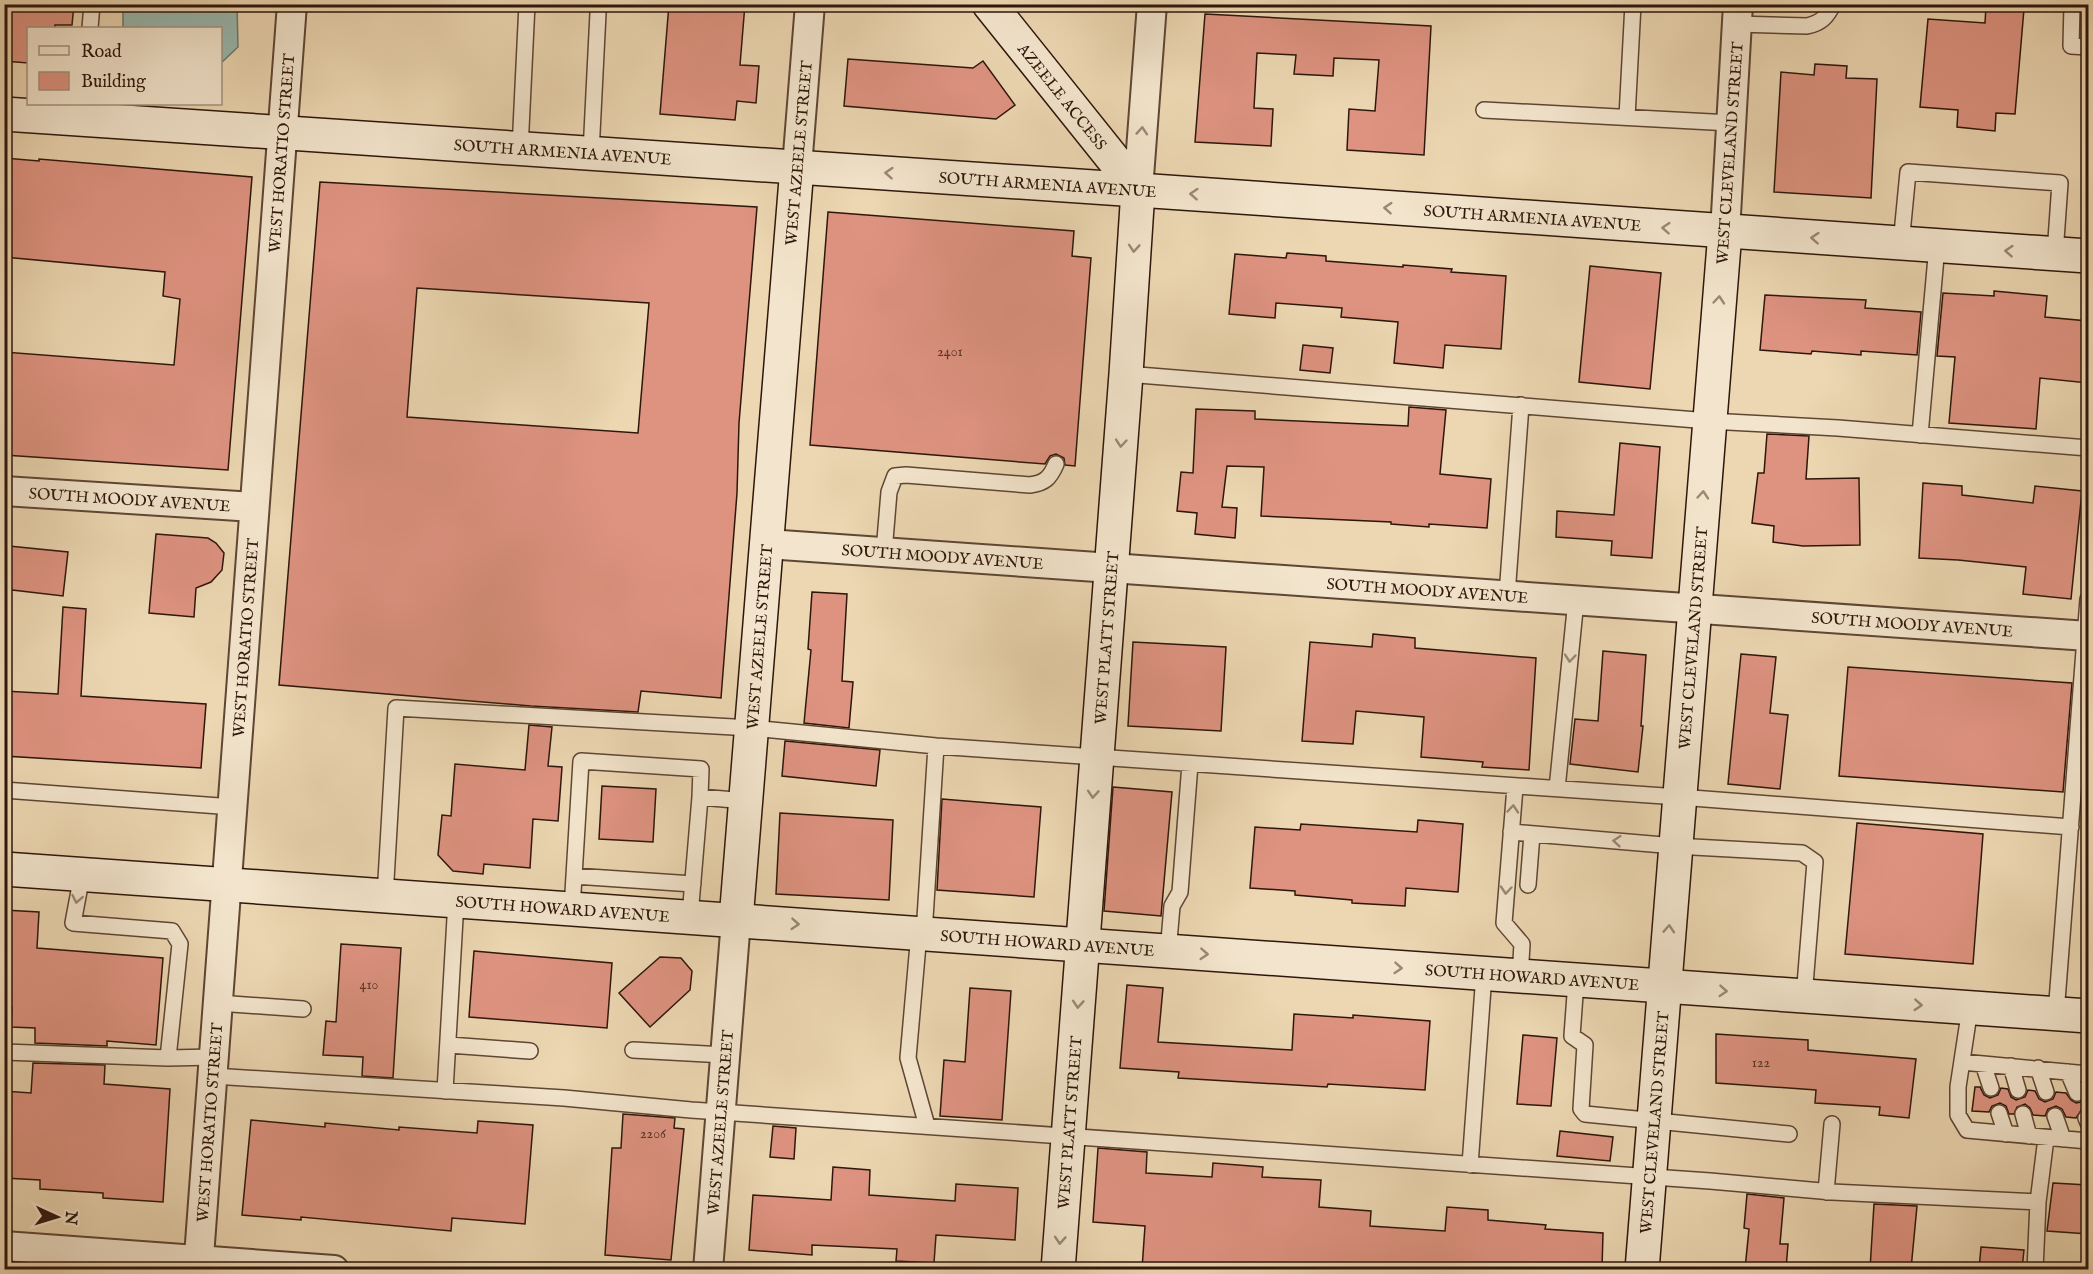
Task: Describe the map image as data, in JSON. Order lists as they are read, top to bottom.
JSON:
{
  "streets": {
    "main road": [
      "AZEELE ACCESS",
      "SOUTH ARMENIA AVENUE",
      "WEST AZEELE STREET",
      "WEST CLEVELAND STREET",
      "WEST PLATT STREET",
      "SOUTH HOWARD AVENUE"
    ],
    "street": ["WEST HORATIO STREET", "SOUTH MOODY AVENUE"]
  },
  "crossings": [
    ["AZEELE ACCESS", "SOUTH ARMENIA AVENUE"],
    ["AZEELE ACCESS", "WEST PLATT STREET"],
    ["SOUTH ARMENIA AVENUE", "WEST HORATIO STREET"],
    ["SOUTH ARMENIA AVENUE", "WEST AZEELE STREET"],
    ["SOUTH ARMENIA AVENUE", "WEST CLEVELAND STREET"],
    ["SOUTH ARMENIA AVENUE", "WEST PLATT STREET"],
    ["WEST HORATIO STREET", "SOUTH MOODY AVENUE"],
    ["WEST HORATIO STREET", "SOUTH HOWARD AVENUE"],
    ["WEST AZEELE STREET", "SOUTH MOODY AVENUE"],
    ["WEST AZEELE STREET", "SOUTH HOWARD AVENUE"],
    ["WEST CLEVELAND STREET", "SOUTH MOODY AVENUE"],
    ["WEST CLEVELAND STREET", "SOUTH HOWARD AVENUE"],
    ["SOUTH MOODY AVENUE", "WEST PLATT STREET"],
    ["WEST PLATT STREET", "SOUTH HOWARD AVENUE"]
  ],
  "one_way": ["SOUTH ARMENIA AVENUE", "WEST CLEVELAND STREET", "SOUTH HOWARD AVENUE"],
  "house_numbers": [
    "2401",
    "410",
    "122",
    "2206"
  ],
  "legend": ["Road", "Building"],
  "north": "right"
}
